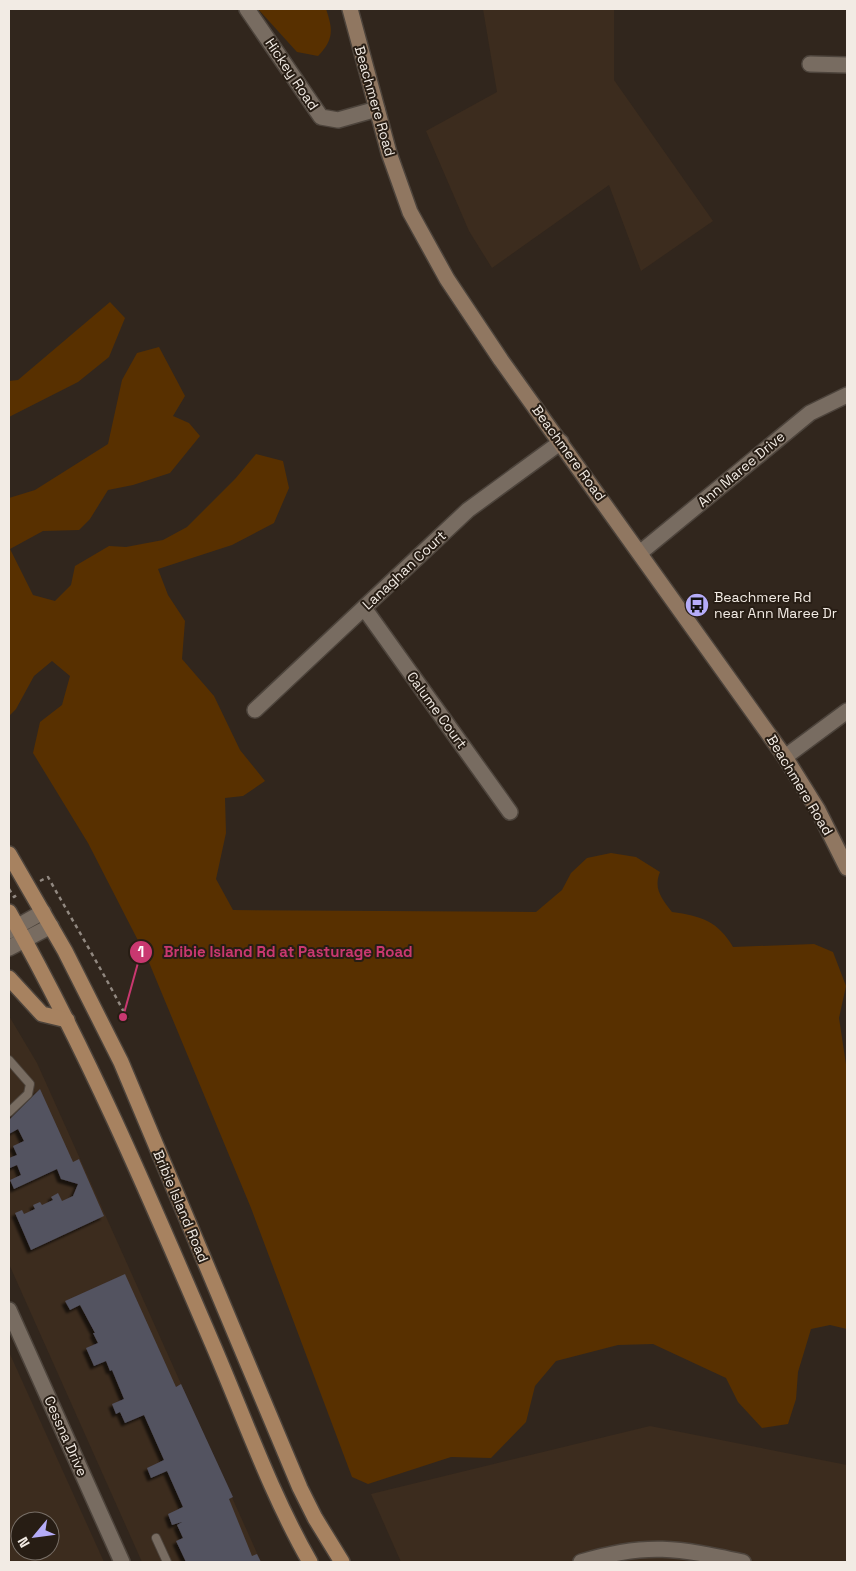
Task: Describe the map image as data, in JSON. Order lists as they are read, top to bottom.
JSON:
{
  "streets": {
    "main road": ["Beachmere Road", "Bribie Island Road"],
    "street": [
      "Hickey Road",
      "Ann Maree Drive",
      "Lanaghan Court",
      "Calume Court",
      "Cessna Drive"
    ]
  },
  "crossings": [
    ["Hickey Road", "Beachmere Road"],
    ["Beachmere Road", "Ann Maree Drive"],
    ["Beachmere Road", "Lanaghan Court"],
    ["Lanaghan Court", "Calume Court"]
  ],
  "places": {
    "bus stop": ["Beachmere Rd near Ann Maree Dr"],
    "other": ["Bribie Island Rd at Pasturage Road"]
  },
  "north": "bottom left"
}
